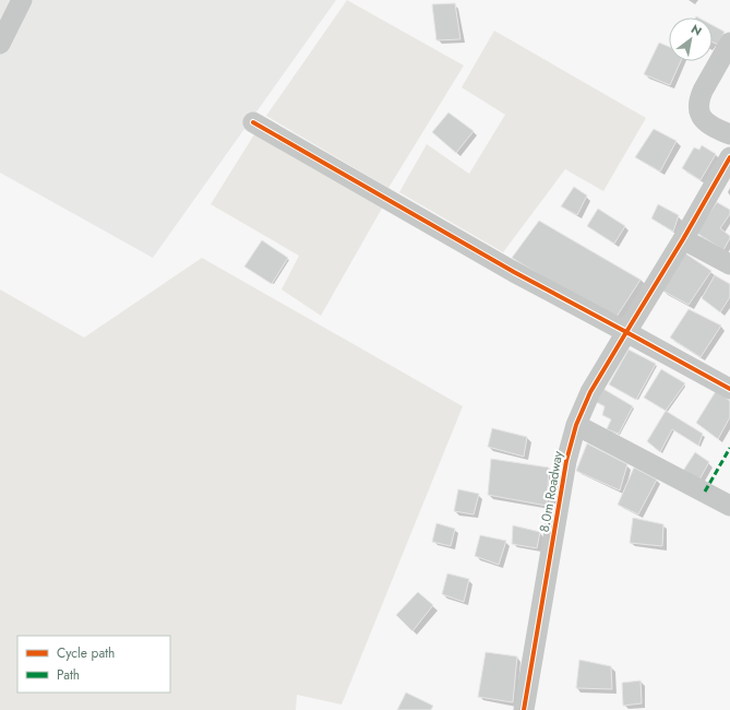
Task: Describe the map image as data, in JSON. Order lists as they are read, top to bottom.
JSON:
{
  "streets": {
    "street": ["8.0m Roadway"]
  },
  "legend": ["Cycle path", "Path"],
  "north": "top right"
}
